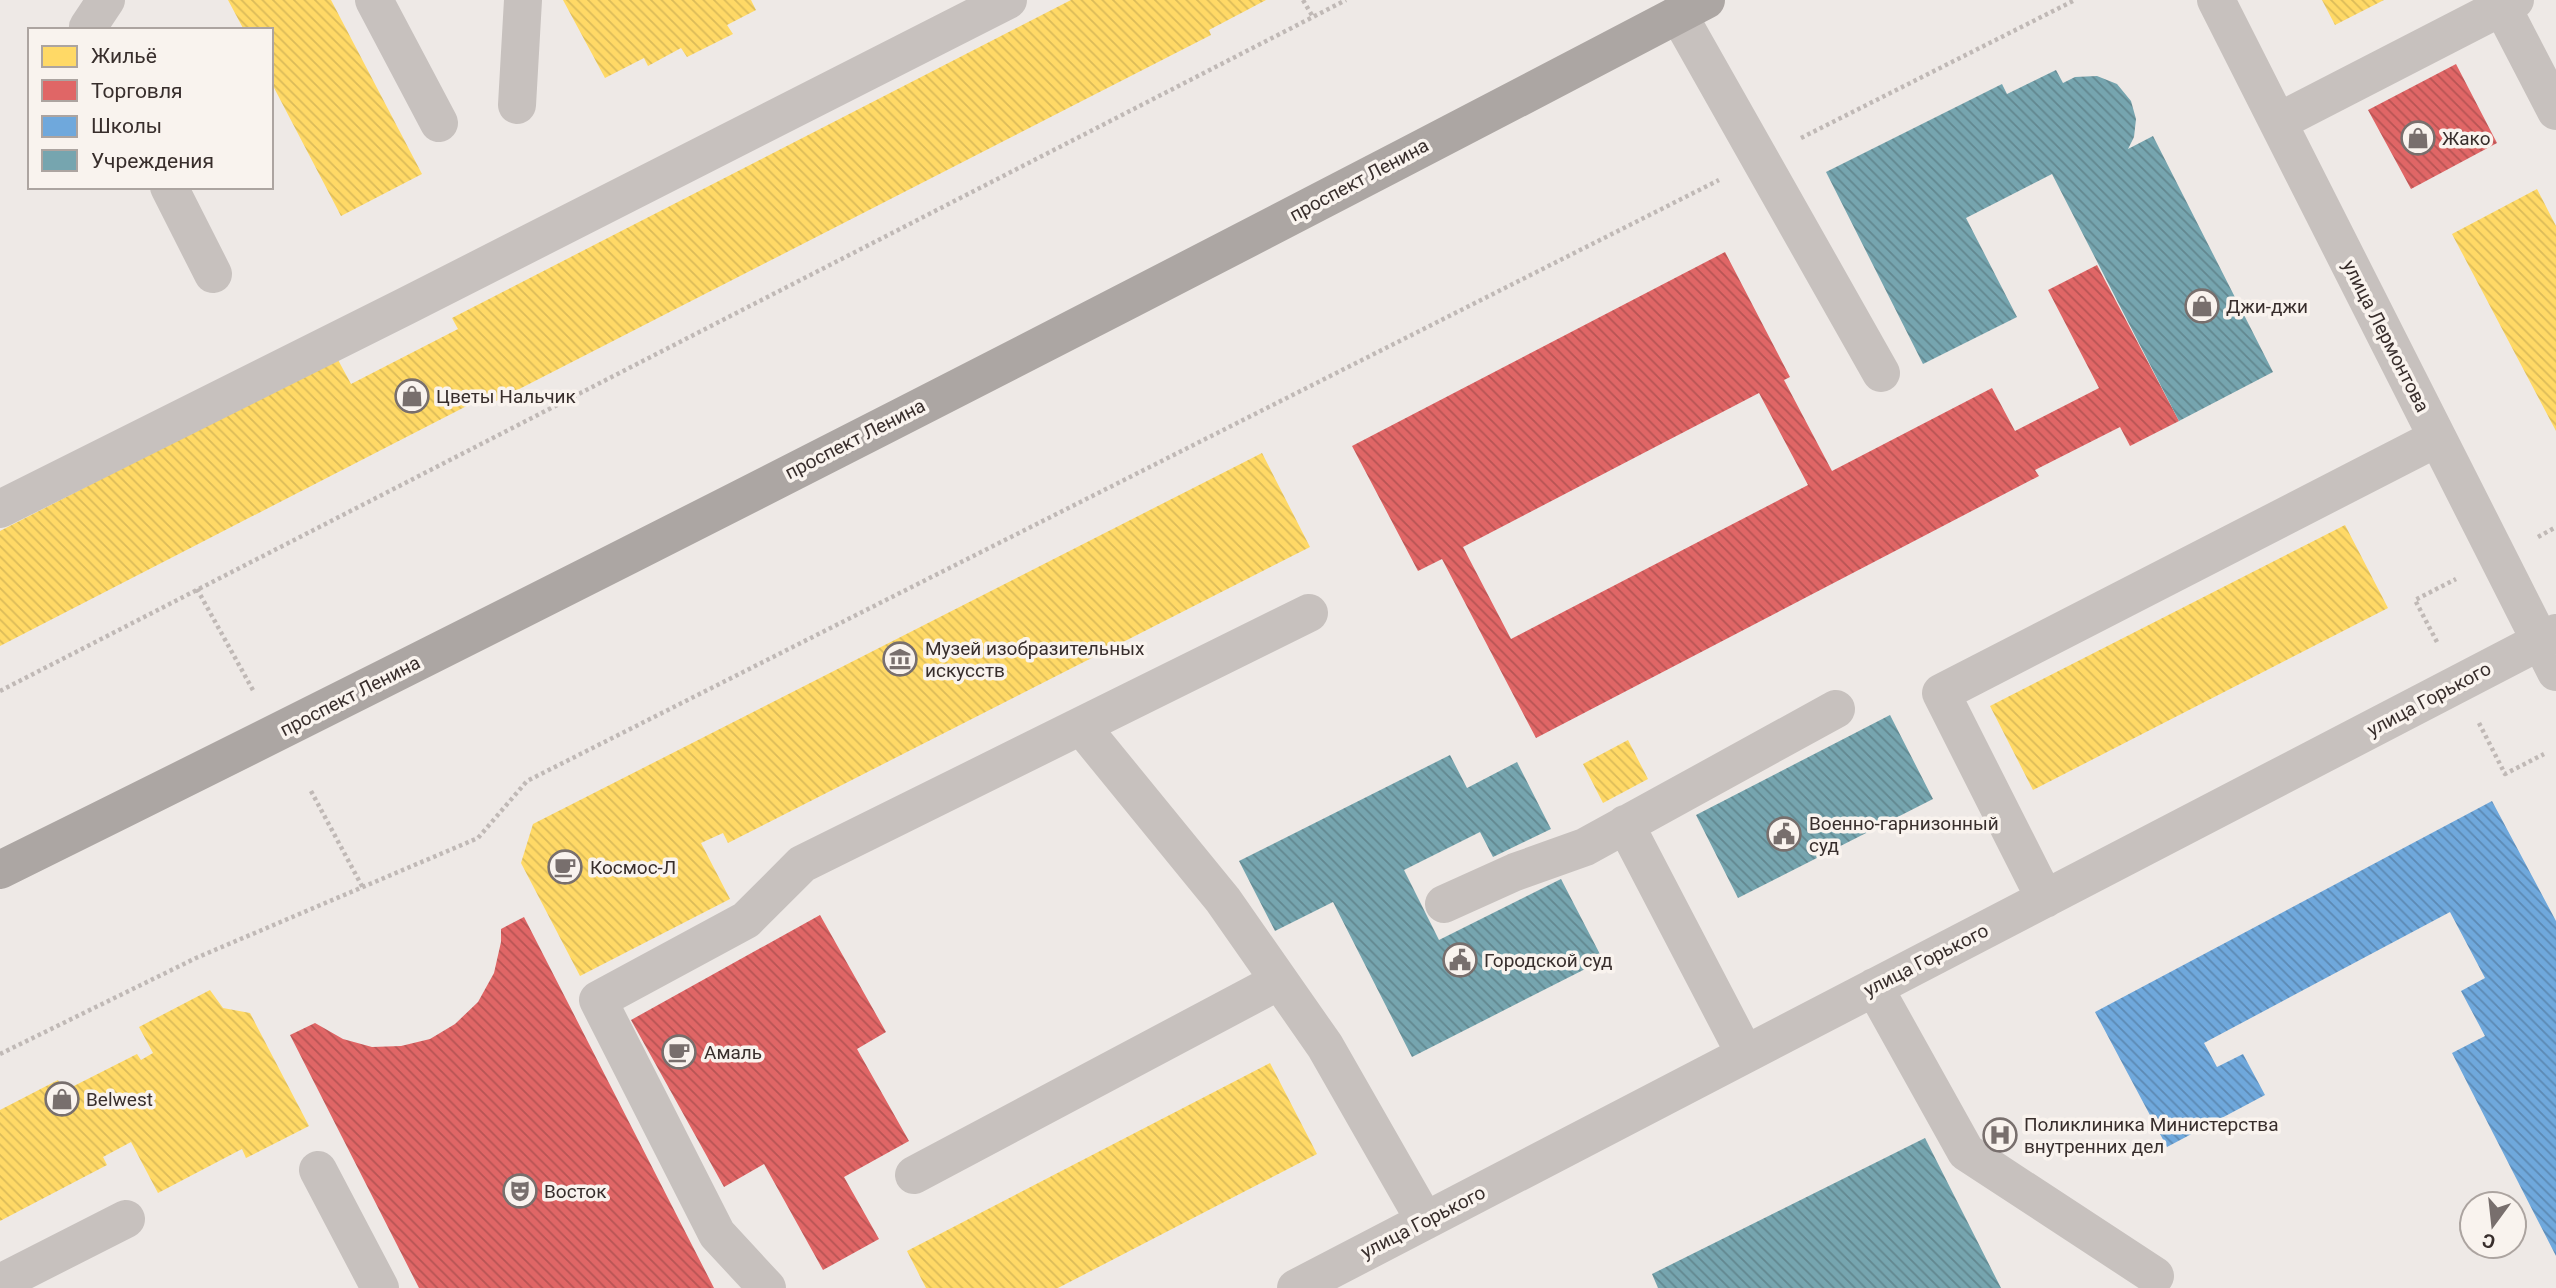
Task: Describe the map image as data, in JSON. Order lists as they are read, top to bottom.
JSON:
{
  "streets": {
    "main road": ["проспект Ленина"],
    "street": ["улица Лермонтова", "улица Горького"]
  },
  "crossings": [
    ["улица Лермонтова", "улица Горького"]
  ],
  "places": {
    "shop": [
      "Жако",
      "Джи-джи",
      "Цветы Нальчик",
      "Belwest"
    ],
    "museum": ["Музей изобразительных искусств"],
    "public building": ["Военно-гарнизонный суд", "Городской суд"],
    "cafe": ["Космос-Л", "Амаль"],
    "hospital": ["Поликлиника Министерства внутренних дел"],
    "theatre": ["Восток"]
  },
  "legend": [
    "Жильё",
    "Торговля",
    "Школы",
    "Учреждения"
  ],
  "north": "bottom"
}
